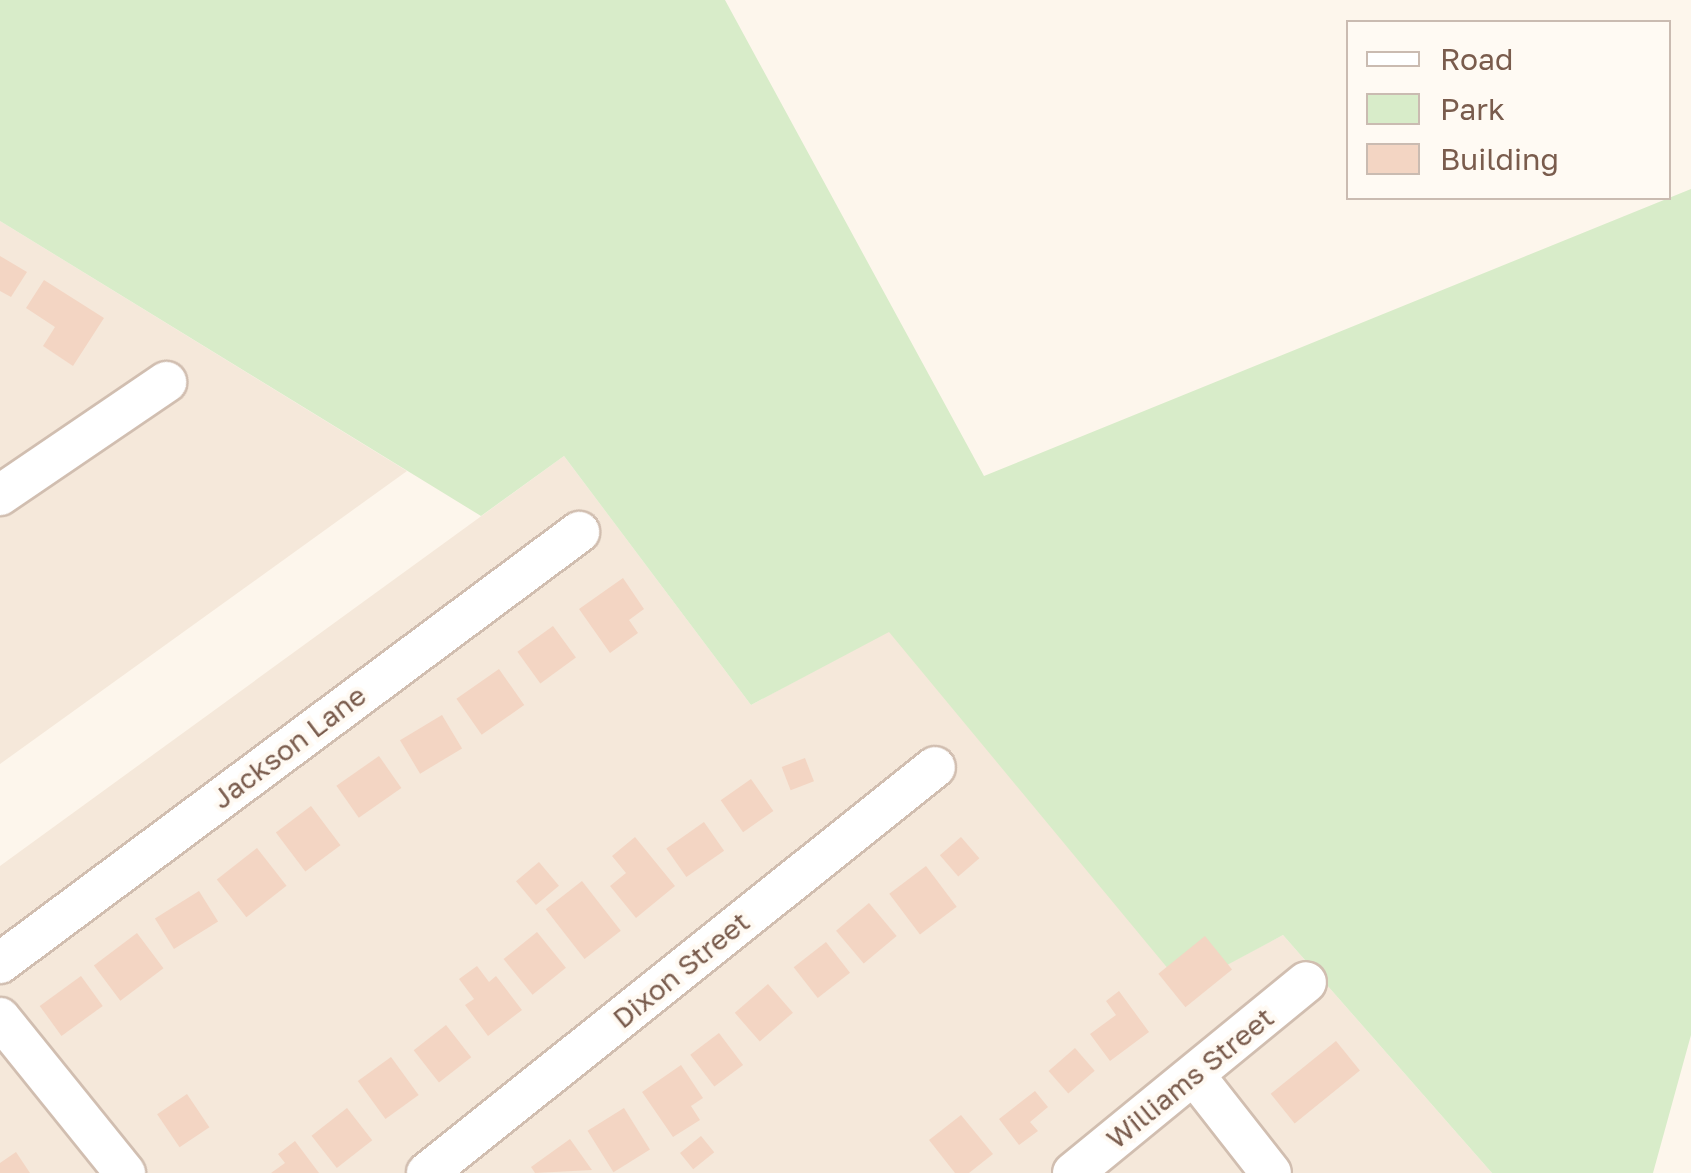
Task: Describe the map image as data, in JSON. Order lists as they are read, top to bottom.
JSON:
{
  "streets": {
    "street": ["Jackson Lane", "Dixon Street", "Williams Street"]
  },
  "legend": ["Road", "Park", "Building"]
}
